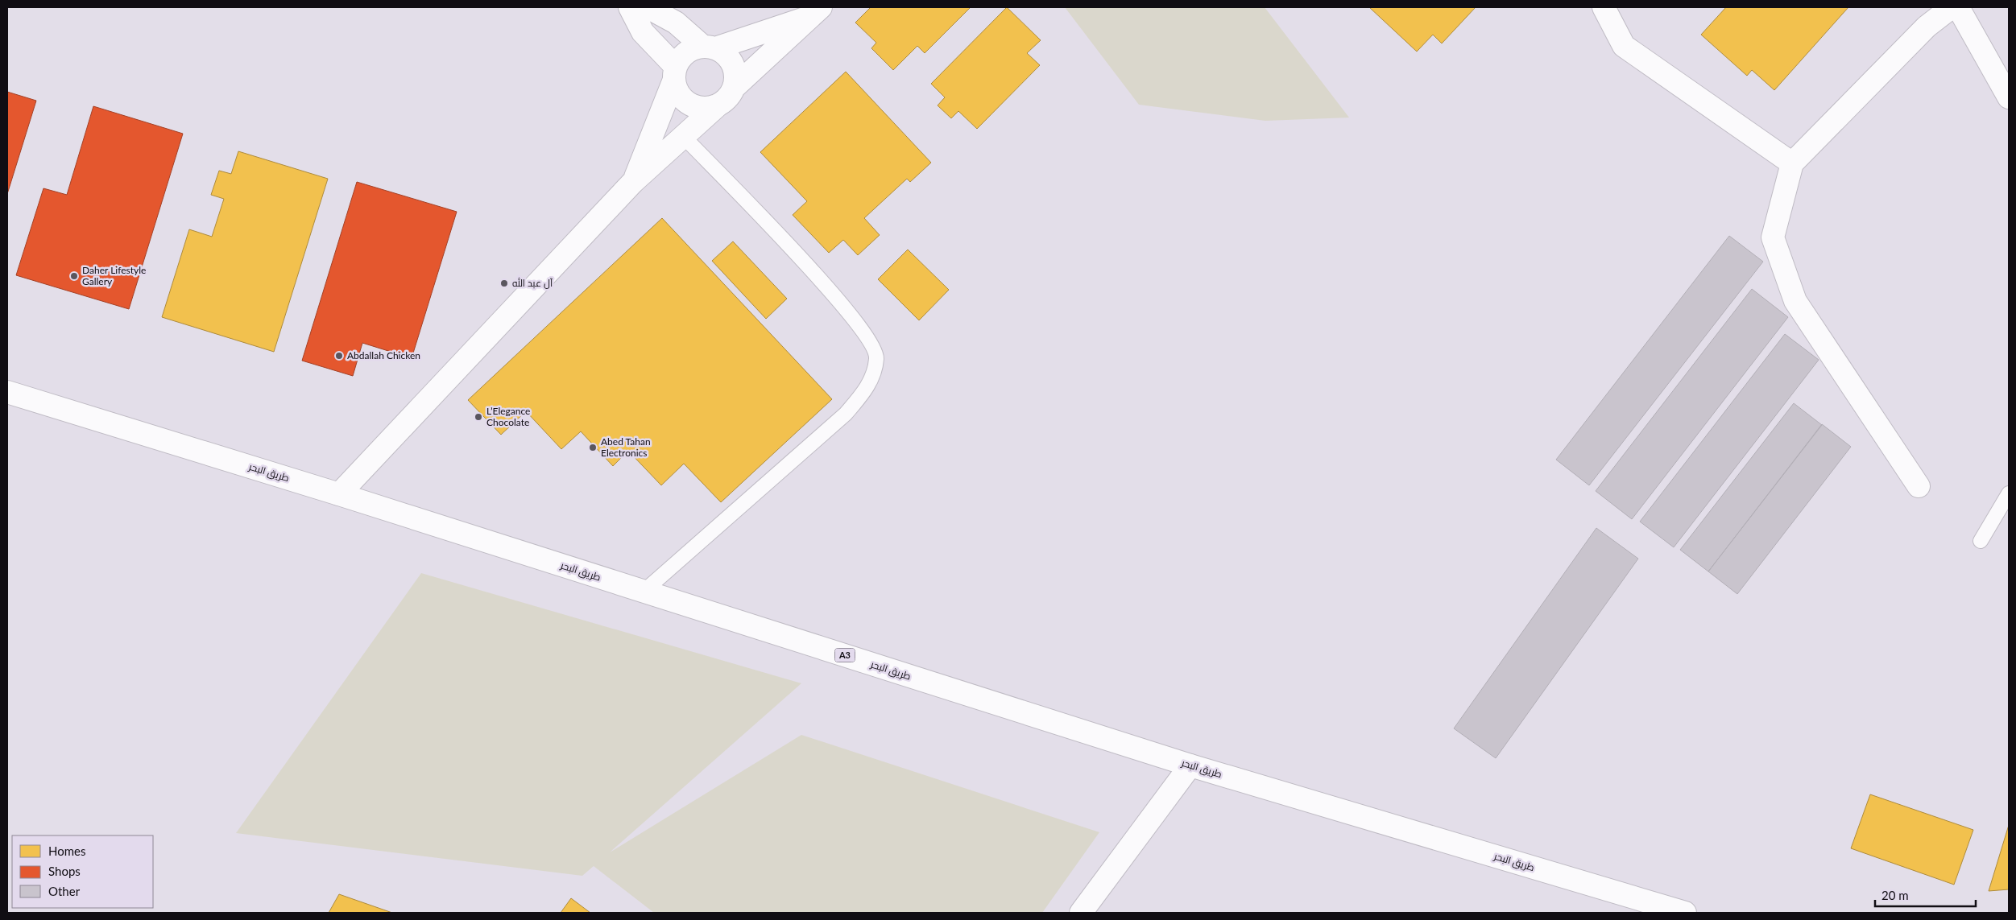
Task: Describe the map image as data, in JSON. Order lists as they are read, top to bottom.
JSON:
{
  "streets": {
    "main road": ["طريق البحر", "A3"]
  },
  "places": [
    "Daher Lifestyle Gallery",
    "آل عبد الله",
    "Abdallah Chicken",
    "L’Elegance Chocolate",
    "Abed Tahan Electronics"
  ],
  "legend": ["Homes", "Shops", "Other"],
  "scale_bar": "20 m"
}
